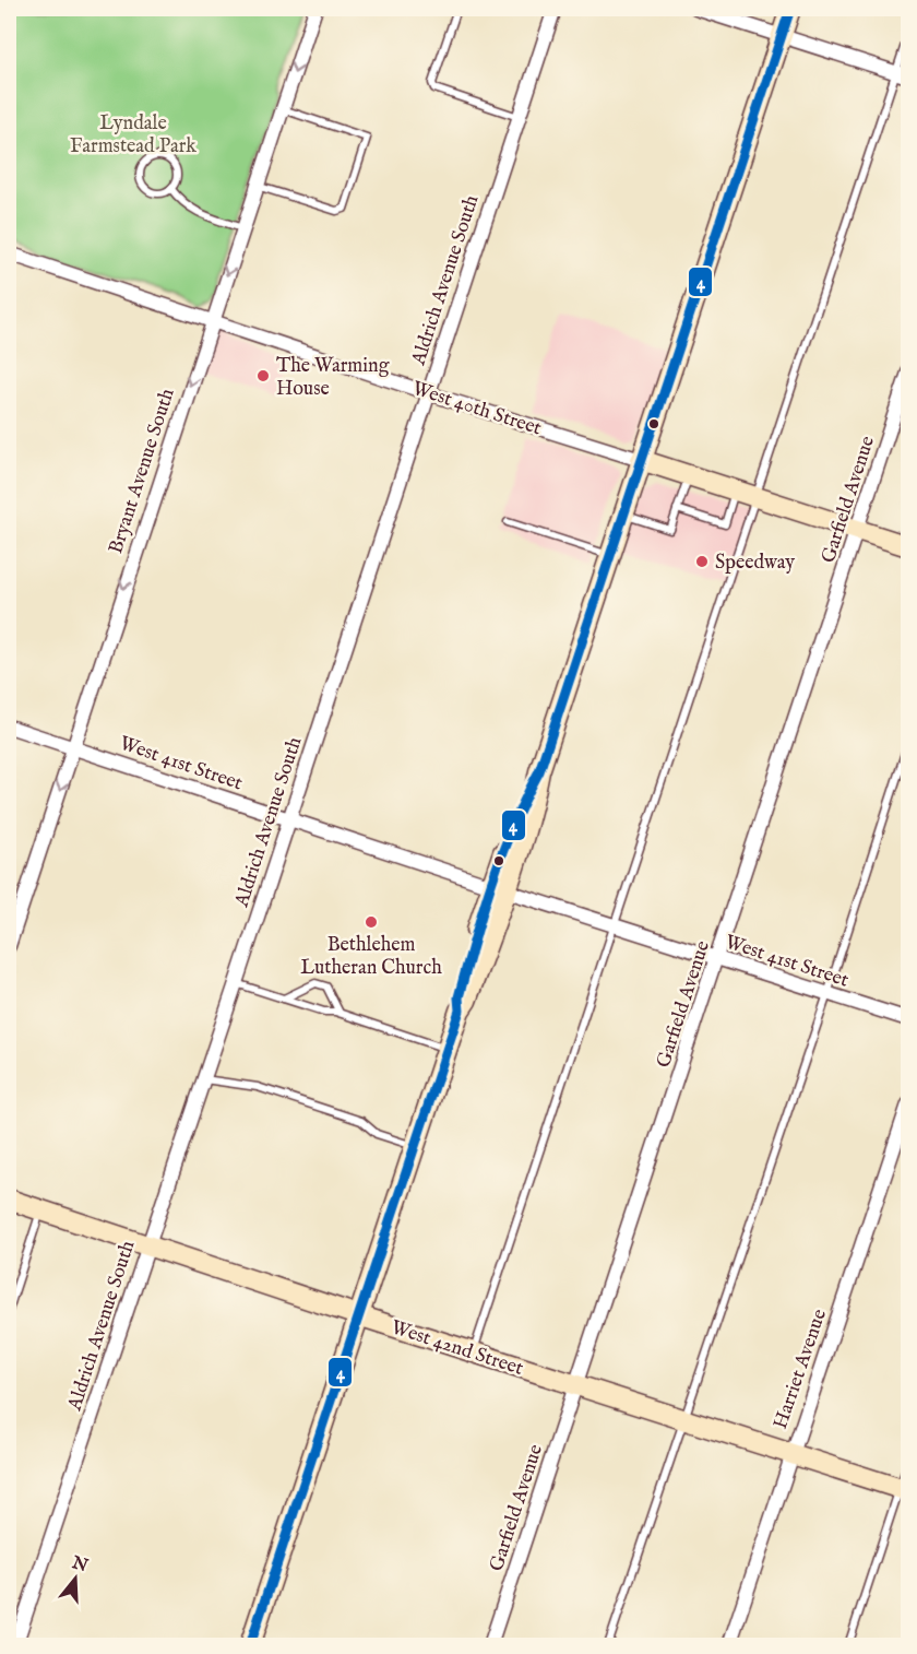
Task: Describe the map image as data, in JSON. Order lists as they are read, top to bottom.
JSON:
{
  "streets": {
    "main road": ["West 40th Street", "West 42nd Street"],
    "street": [
      "Aldrich Avenue South",
      "Bryant Avenue South",
      "Garfield Avenue",
      "West 41st Street",
      "Harriet Avenue"
    ]
  },
  "crossings": [
    ["Aldrich Avenue South", "West 40th Street"],
    ["Aldrich Avenue South", "West 41st Street"],
    ["Aldrich Avenue South", "West 42nd Street"],
    ["West 40th Street", "Bryant Avenue South"],
    ["West 40th Street", "Garfield Avenue"],
    ["Bryant Avenue South", "West 41st Street"],
    ["Garfield Avenue", "West 41st Street"],
    ["Garfield Avenue", "West 42nd Street"],
    ["West 42nd Street", "Harriet Avenue"]
  ],
  "one_way": ["Bryant Avenue South"],
  "parks": ["Lyndale Farmstead Park"],
  "places": ["The Warming House", "Speedway", "Bethlehem Lutheran Church"],
  "lines": ["transit line 4"],
  "north": "top"
}
